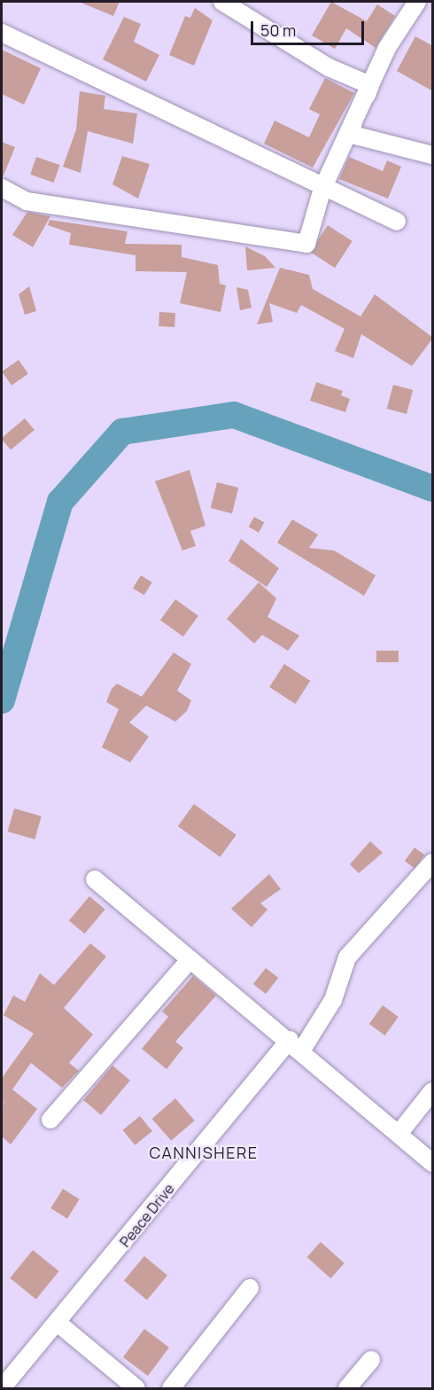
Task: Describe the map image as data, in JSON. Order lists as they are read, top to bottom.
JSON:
{
  "streets": {
    "street": ["Peace Drive"]
  },
  "districts": ["CANNISHERE"],
  "scale_bar": "50 m"
}
